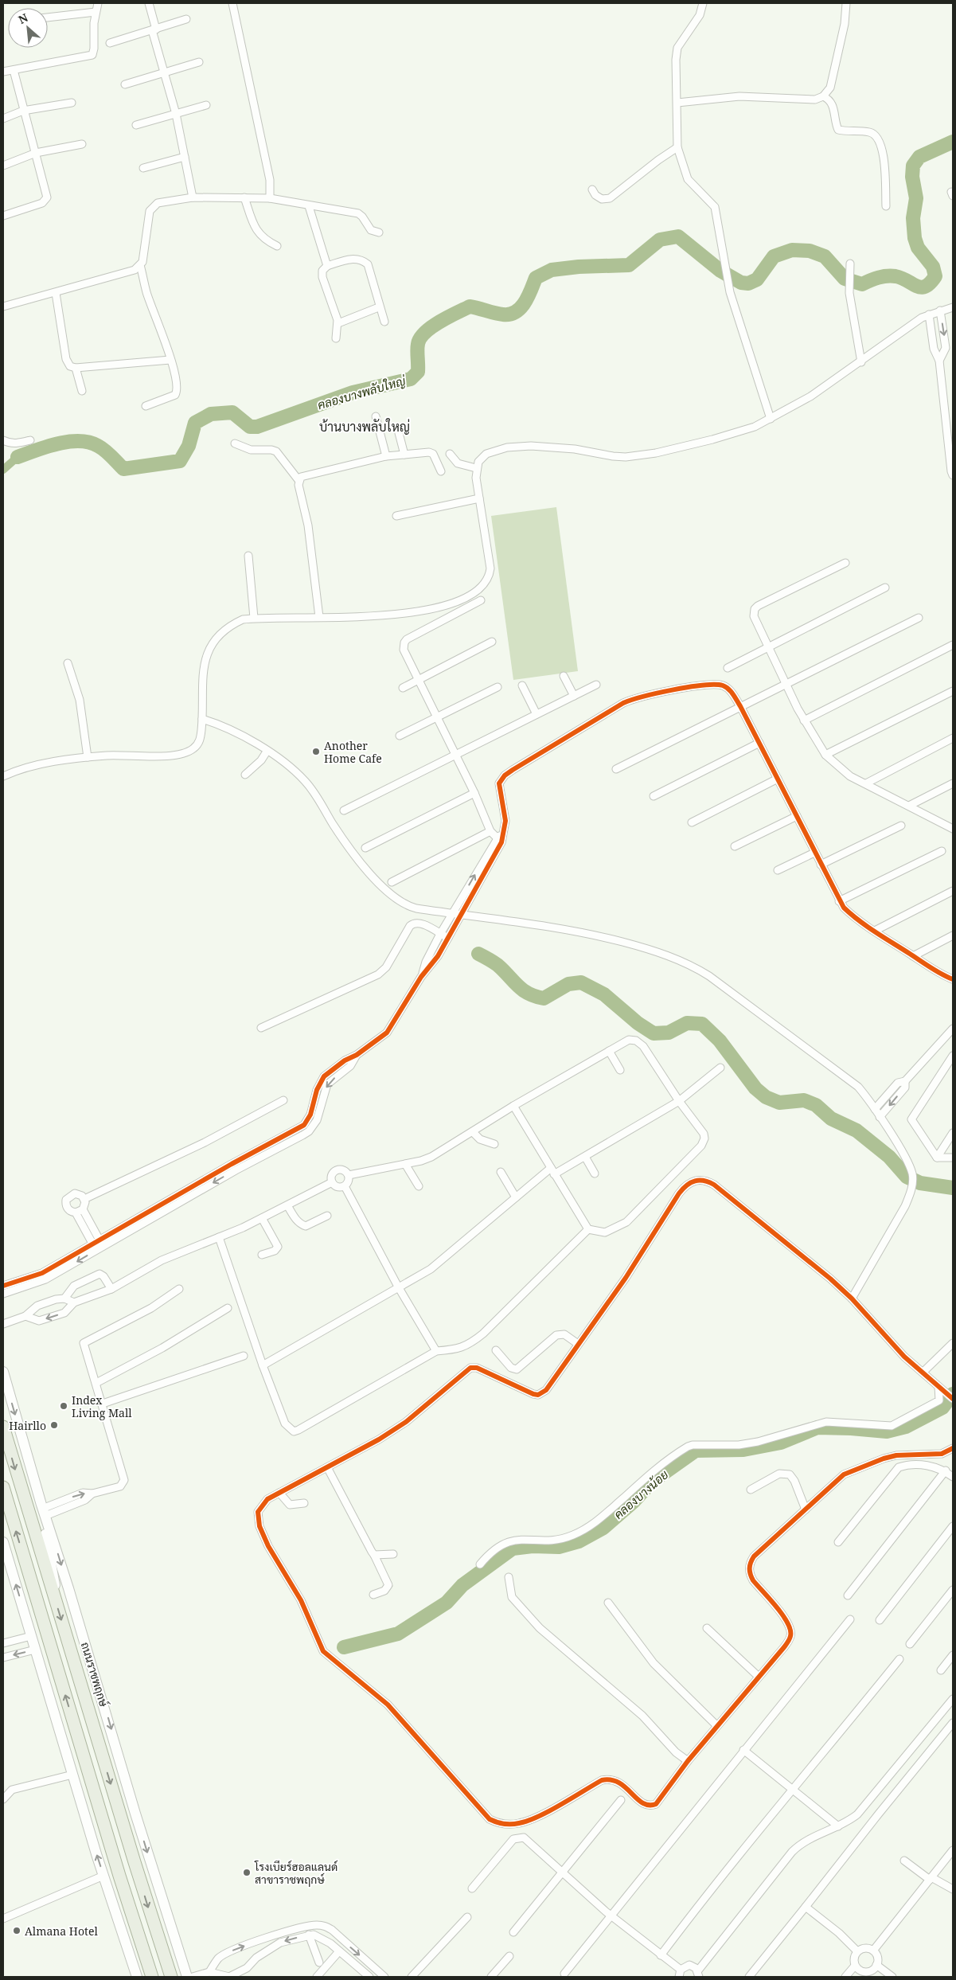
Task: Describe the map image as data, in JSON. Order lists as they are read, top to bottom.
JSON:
{
  "streets": {
    "main road": ["ถนนราชพฤกษ์"]
  },
  "districts": ["บ้านบางพลับใหญ่"],
  "water": ["คลองบางพลับใหญ่", "คลองบางน้อย"],
  "places": [
    "Another Home Cafe",
    "Index Living Mall",
    "Hairllo",
    "โรงเบียร์ฮอลแลนด์ สาขาราชพฤกษ์",
    "Almana Hotel"
  ],
  "north": "top left"
}
